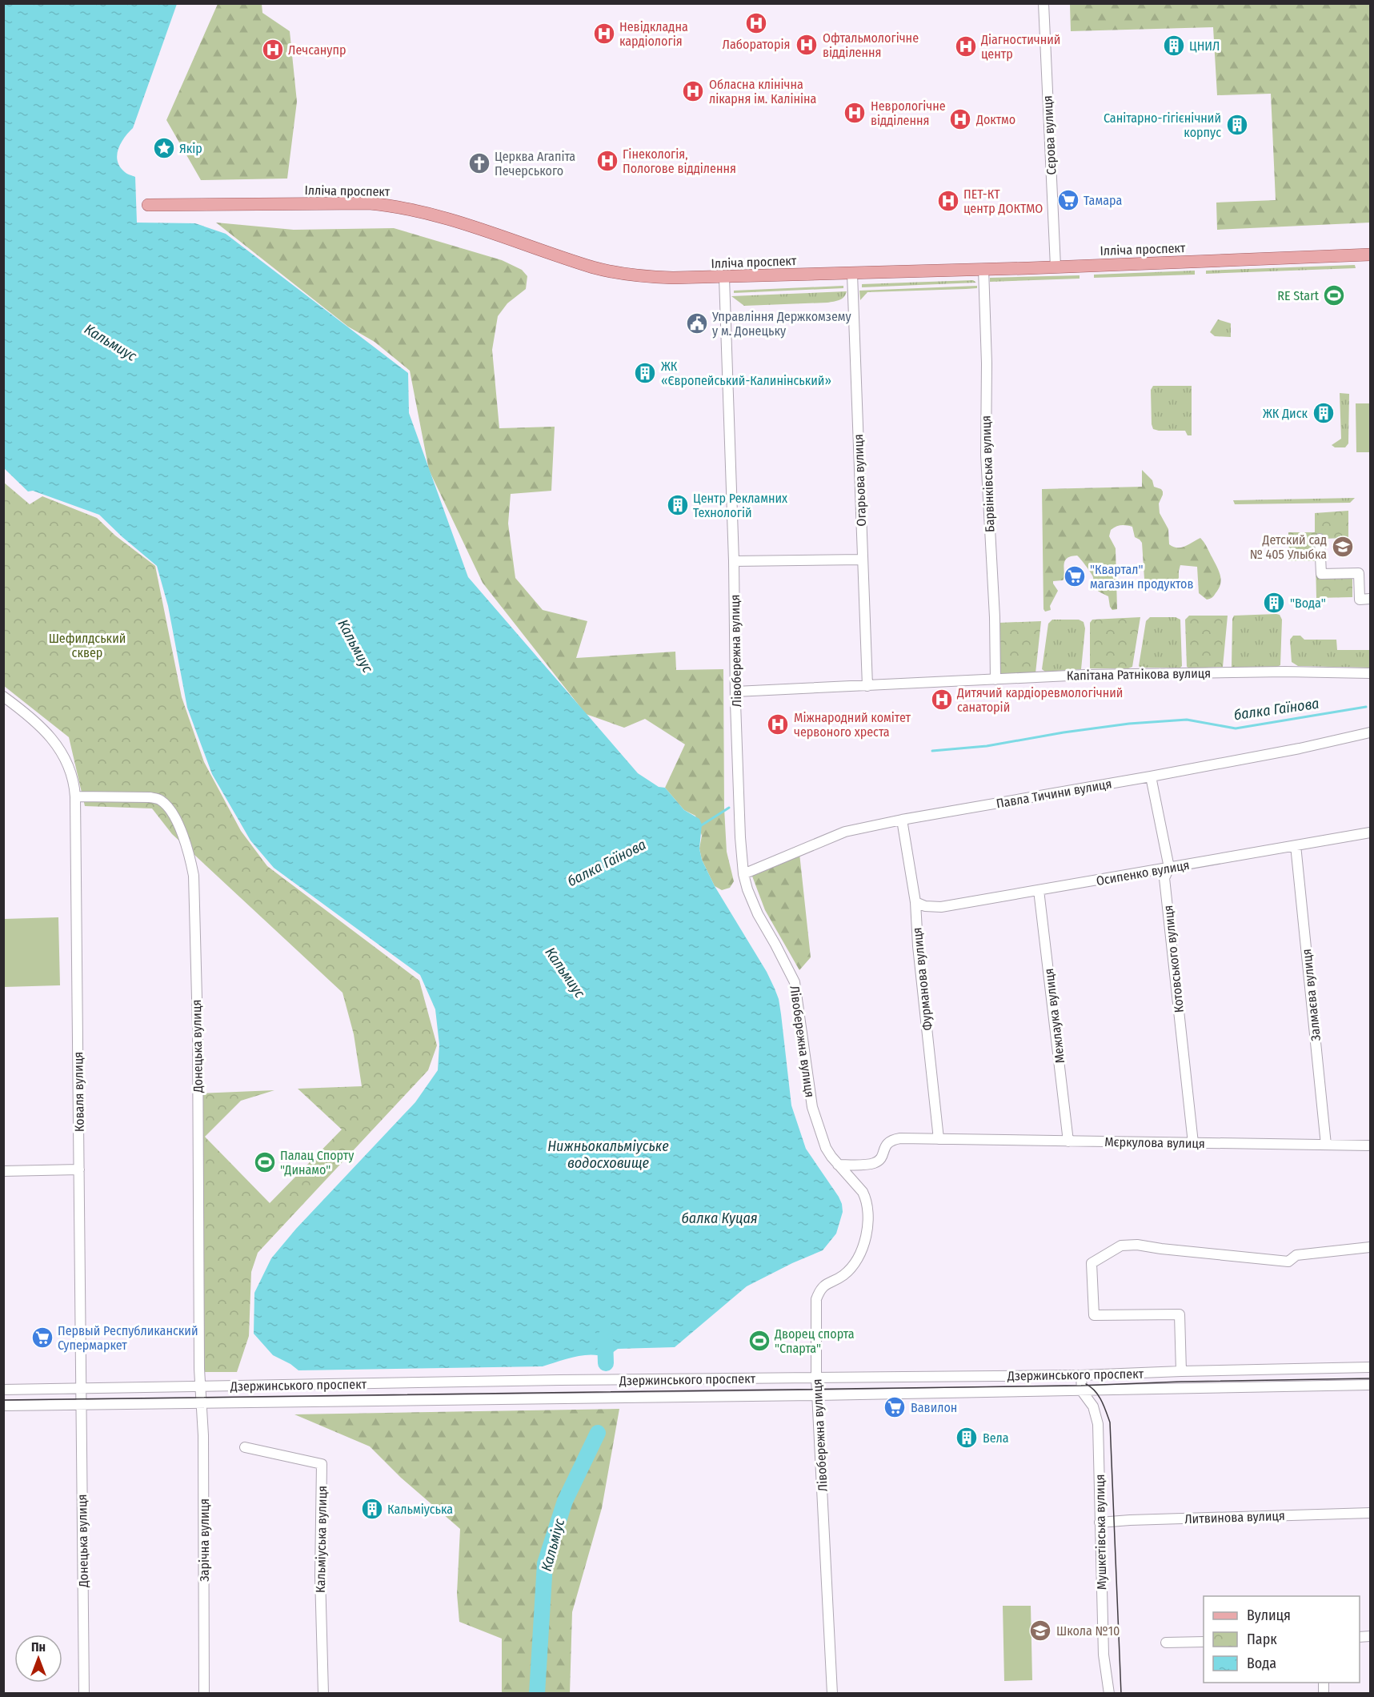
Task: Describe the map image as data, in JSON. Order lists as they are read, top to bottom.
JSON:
{
  "streets": {
    "main road": ["Ілліча проспект"],
    "street": [
      "Сєрова вулиця",
      "Барвінківська вулиця",
      "Огарьова вулиця",
      "Лівобережна вулиця",
      "Капітана Ратнікова вулиця",
      "Павла Тичини вулиця",
      "Осипенко вулиця",
      "Котовського вулиця",
      "Фурманова вулиця",
      "Залмаєва вулиця",
      "Межлаука вулиця",
      "Донецька вулиця",
      "Коваля вулиця",
      "Мєркулова вулиця",
      "Дзержинського проспект",
      "Литвинова вулиця",
      "Мушкетівська вулиця",
      "Кальміуська вулиця",
      "Зарічна вулиця"
    ]
  },
  "crossings": [
    ["Сєрова вулиця", "Ілліча проспект"],
    ["Ілліча проспект", "Барвінківська вулиця"],
    ["Ілліча проспект", "Огарьова вулиця"],
    ["Ілліча проспект", "Лівобережна вулиця"],
    ["Барвінківська вулиця", "Капітана Ратнікова вулиця"],
    ["Огарьова вулиця", "Капітана Ратнікова вулиця"],
    ["Лівобережна вулиця", "Капітана Ратнікова вулиця"],
    ["Лівобережна вулиця", "Павла Тичини вулиця"],
    ["Лівобережна вулиця", "Мєркулова вулиця"],
    ["Лівобережна вулиця", "Дзержинського проспект"],
    ["Павла Тичини вулиця", "Котовського вулиця"],
    ["Павла Тичини вулиця", "Фурманова вулиця"],
    ["Осипенко вулиця", "Котовського вулиця"],
    ["Осипенко вулиця", "Фурманова вулиця"],
    ["Осипенко вулиця", "Залмаєва вулиця"],
    ["Осипенко вулиця", "Межлаука вулиця"],
    ["Котовського вулиця", "Мєркулова вулиця"],
    ["Фурманова вулиця", "Мєркулова вулиця"],
    ["Залмаєва вулиця", "Мєркулова вулиця"],
    ["Межлаука вулиця", "Мєркулова вулиця"],
    ["Донецька вулиця", "Коваля вулиця"],
    ["Донецька вулиця", "Дзержинського проспект"],
    ["Донецька вулиця", "Зарічна вулиця"],
    ["Коваля вулиця", "Дзержинського проспект"],
    ["Дзержинського проспект", "Мушкетівська вулиця"],
    ["Дзержинського проспект", "Зарічна вулиця"],
    ["Литвинова вулиця", "Мушкетівська вулиця"]
  ],
  "water": [
    "Кальмиус",
    "балка Гаїнова",
    "Нижньокальміуське водосховище",
    "балка Куцая",
    "Кальміус"
  ],
  "parks": ["Шефилдський сквер"],
  "places": {
    "hospital": [
      "Лабораторія",
      "Невідкладна кардіологія",
      "Офтальмологічне відділення",
      "Діагностичний центр",
      "Лечсанупр",
      "Обласна клінічна лікарня ім. Калініна",
      "Неврологічне відділення",
      "Доктмо",
      "Гінекологія, Пологове відділення",
      "ПЕТ-КТ центр ДОКТМО",
      "Дитячий кардіоревмологічний санаторій",
      "Міжнародний комітет червоного хреста"
    ],
    "building": [
      "ЦНИЛ",
      "Санітарно-гігієнічний корпус",
      "ЖК «Європейський-Калинінський»",
      "ЖК Диск",
      "Центр Рекламних Технологій",
      "\"Вода\"",
      "Вела",
      "Кальміуська"
    ],
    "place": ["Якір"],
    "church": ["Церква Агапіта Печерського"],
    "supermarket": [
      "Тамара",
      "\"Квартал\" магазин продуктов",
      "Первый Республиканский Супермаркет",
      "Вавилон"
    ],
    "sports": ["RE Start", "Палац Спорту \"Динамо\"", "Дворец спорта \"Спарта\""],
    "public building": ["Управління Держкомзему у м. Донецьку"],
    "school or university": ["Детский сад № 405 Улыбка", "Школа №10"]
  },
  "legend": ["Вулиця", "Парк", "Вода"],
  "north": "top"
}
